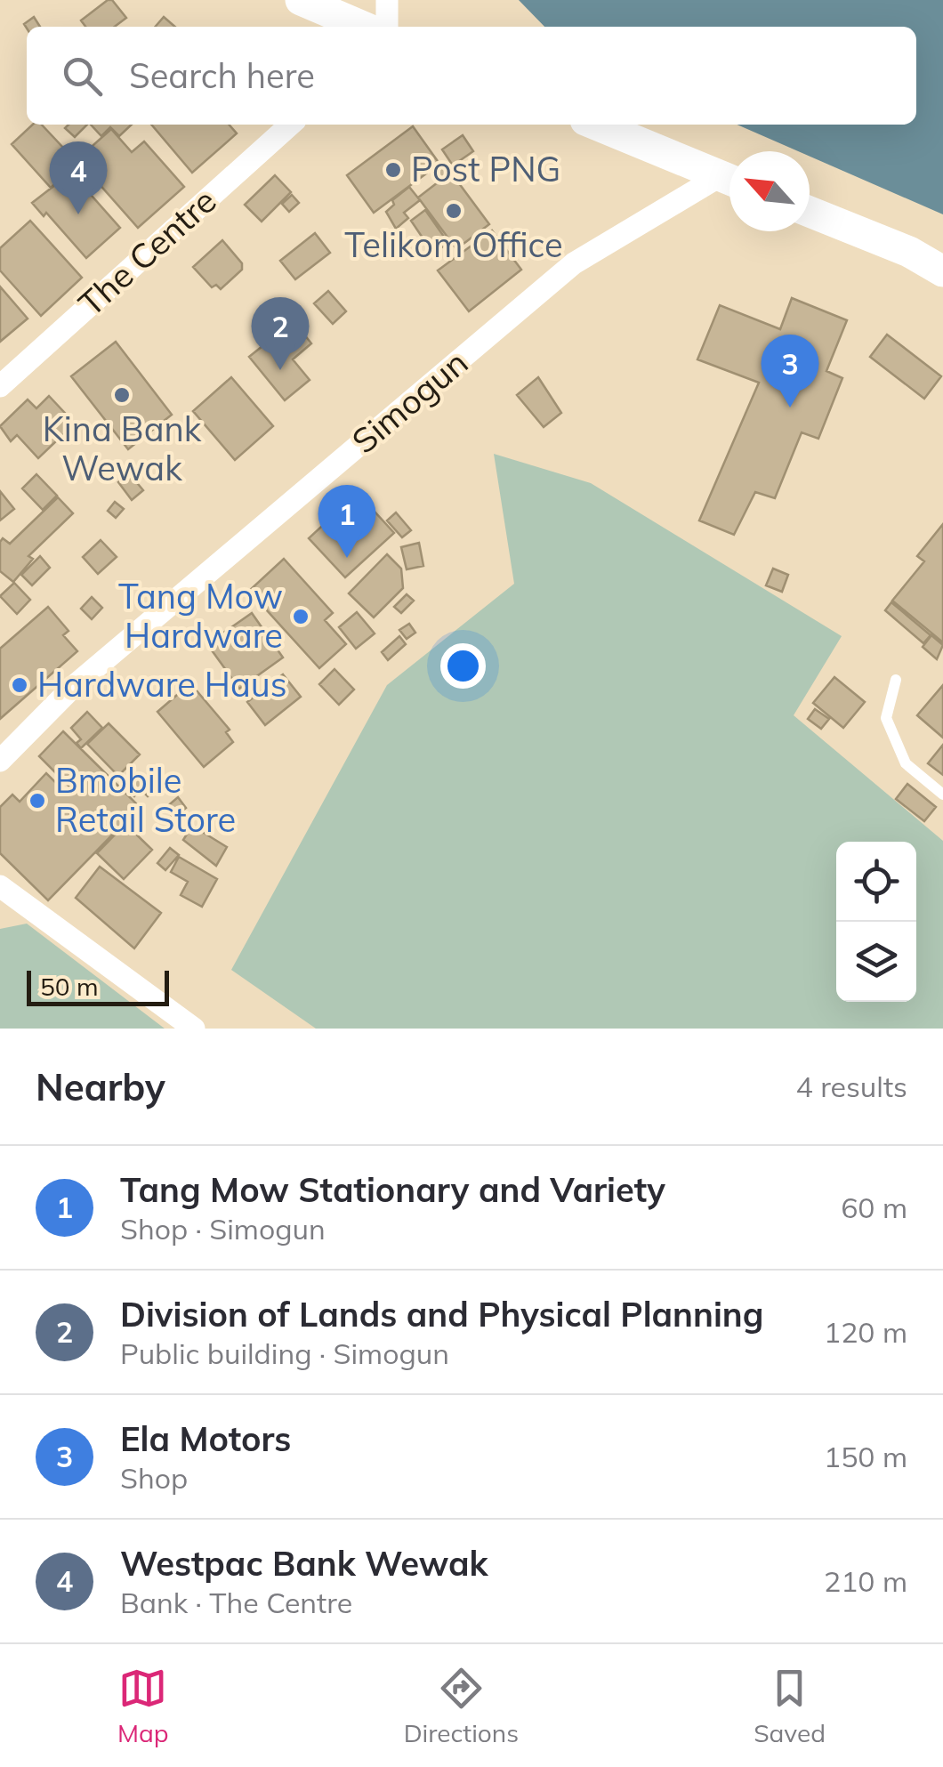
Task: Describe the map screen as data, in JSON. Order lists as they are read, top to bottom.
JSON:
{
  "streets": {
    "street": ["The Centre", "Simogun"]
  },
  "places": [
    "Post PNG",
    "Telikom Office",
    "Kina Bank Wewak",
    "Tang Mow Hardware",
    "Hardware Haus",
    "Bmobile Retail Store"
  ],
  "scale_bar": "50 m",
  "north": "top left",
  "page": {
    "search": "Search here",
    "pins": [
      "4",
      "2",
      "3",
      "1"
    ],
    "scale": "50 m",
    "heading": ["Nearby", "4 results"],
    "list": [
      {
        "mark": "1",
        "name": "Tang Mow Stationary and Variety",
        "note": "Shop · Simogun",
        "value": "60 m"
      },
      {
        "mark": "2",
        "name": "Division of Lands and Physical Planning",
        "note": "Public building · Simogun",
        "value": "120 m"
      },
      {
        "mark": "3",
        "name": "Ela Motors",
        "note": "Shop",
        "value": "150 m"
      },
      {
        "mark": "4",
        "name": "Westpac Bank Wewak",
        "note": "Bank · The Centre",
        "value": "210 m"
      }
    ],
    "nav": ["Map", "Directions", "Saved"]
  }
}
